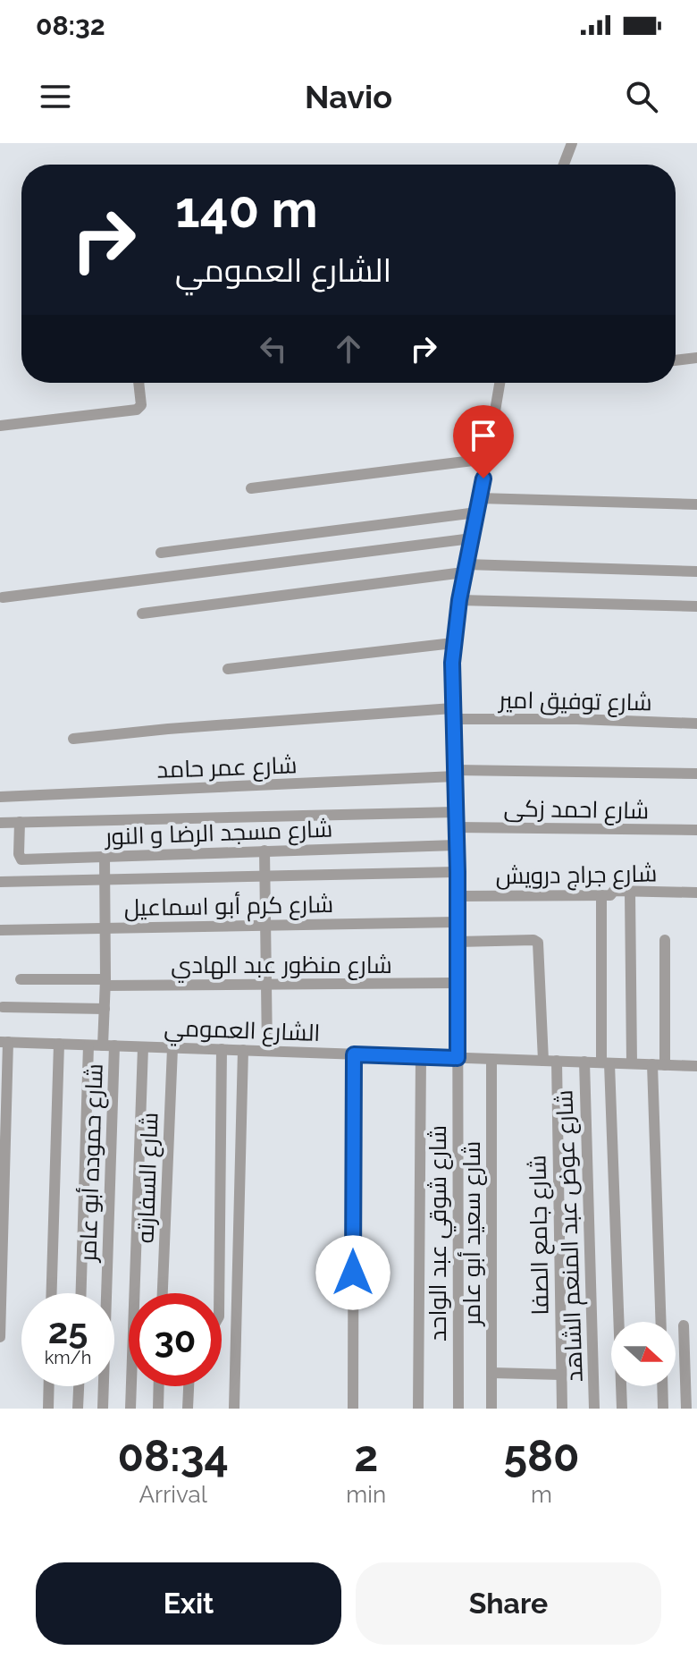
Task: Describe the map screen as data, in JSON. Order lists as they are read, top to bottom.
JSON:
{
  "streets": {
    "street": [
      "شارع توفيق امير",
      "شارع عمر حامد",
      "شارع احمد زكى",
      "شارع مسجد الرضا و النور",
      "شارع جراج درويش",
      "شارع كرم أبو اسماعيل",
      "شارع منظور عبد الهادي",
      "الشارع العمومي",
      "شارع حموده أبو عامر",
      "شارع السفارته",
      "شارع شوقي عبد الواحد",
      "شارع سعيد أبو عامر",
      "شارع جامع الصفا",
      "شارع عوض عبد المنعم الشاهد"
    ]
  },
  "crossings": [
    ["شارع توفيق امير", "شارع شوقي عبد الواحد"],
    ["شارع عمر حامد", "شارع شوقي عبد الواحد"],
    ["شارع احمد زكى", "شارع شوقي عبد الواحد"],
    ["شارع مسجد الرضا و النور", "شارع حموده أبو عامر"],
    ["شارع مسجد الرضا و النور", "شارع شوقي عبد الواحد"],
    ["شارع جراج درويش", "شارع شوقي عبد الواحد"],
    ["شارع كرم أبو اسماعيل", "شارع حموده أبو عامر"],
    ["شارع كرم أبو اسماعيل", "شارع شوقي عبد الواحد"],
    ["شارع منظور عبد الهادي", "شارع حموده أبو عامر"],
    ["شارع منظور عبد الهادي", "شارع شوقي عبد الواحد"],
    ["الشارع العمومي", "شارع حموده أبو عامر"],
    ["الشارع العمومي", "شارع السفارته"],
    ["الشارع العمومي", "شارع شوقي عبد الواحد"],
    ["الشارع العمومي", "شارع سعيد أبو عامر"],
    ["الشارع العمومي", "شارع جامع الصفا"],
    ["الشارع العمومي", "شارع عوض عبد المنعم الشاهد"]
  ],
  "north": "right",
  "page": {
    "status": "08:32",
    "header": "Navio",
    "turn": ["140 m", "الشارع العمومي"],
    "speed": "25 km/h",
    "limit": "30",
    "eta": [
      "08:34",
      "Arrival",
      "2",
      "min",
      "580",
      "m"
    ],
    "buttons": ["Exit", "Share"]
  }
}
